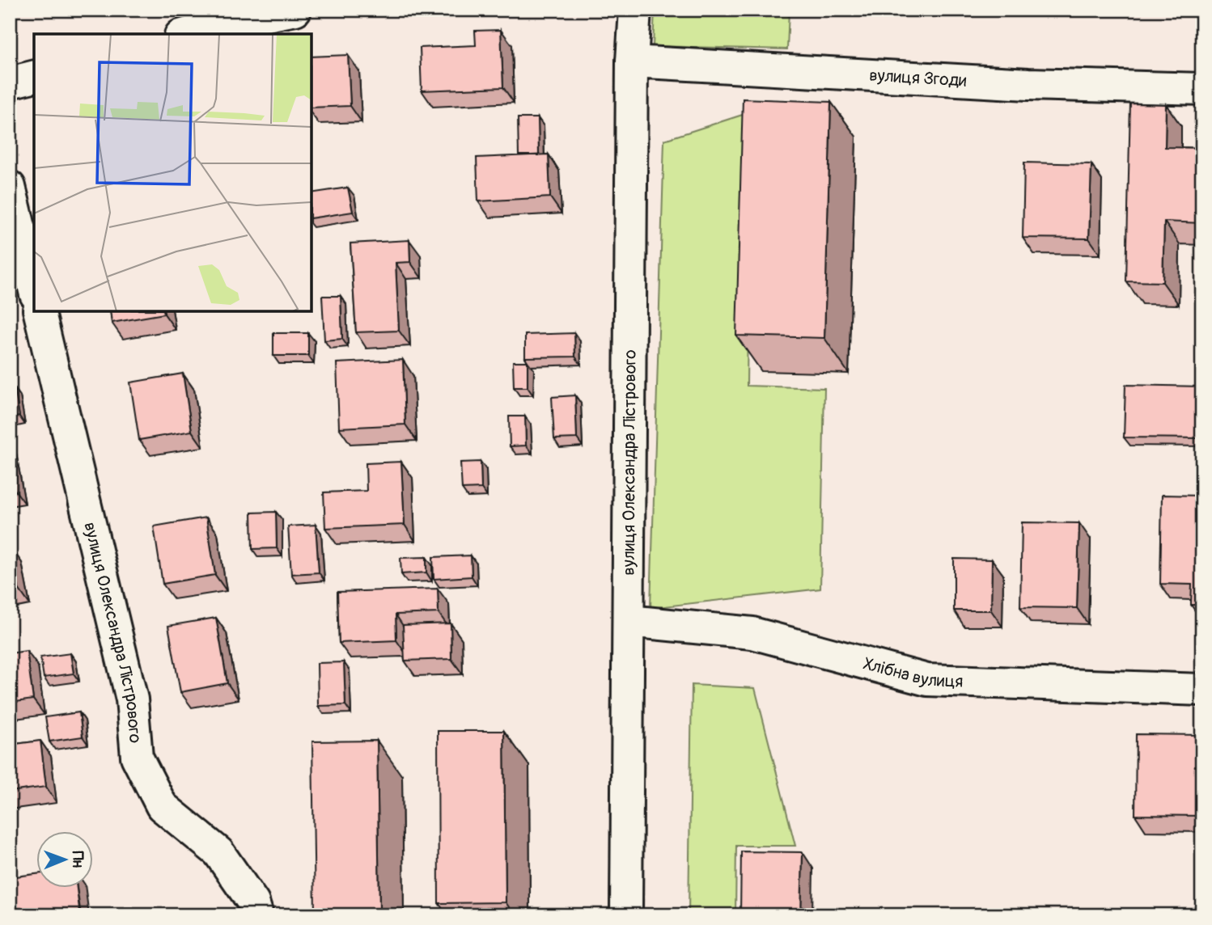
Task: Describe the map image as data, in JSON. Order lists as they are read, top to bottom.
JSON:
{
  "streets": {
    "street": ["вулиця Згоди", "вулиця Олександра Лістрового", "Хлібна вулиця"]
  },
  "crossings": [
    ["вулиця Згоди", "вулиця Олександра Лістрового"],
    ["вулиця Олександра Лістрового", "Хлібна вулиця"]
  ],
  "north": "right"
}
